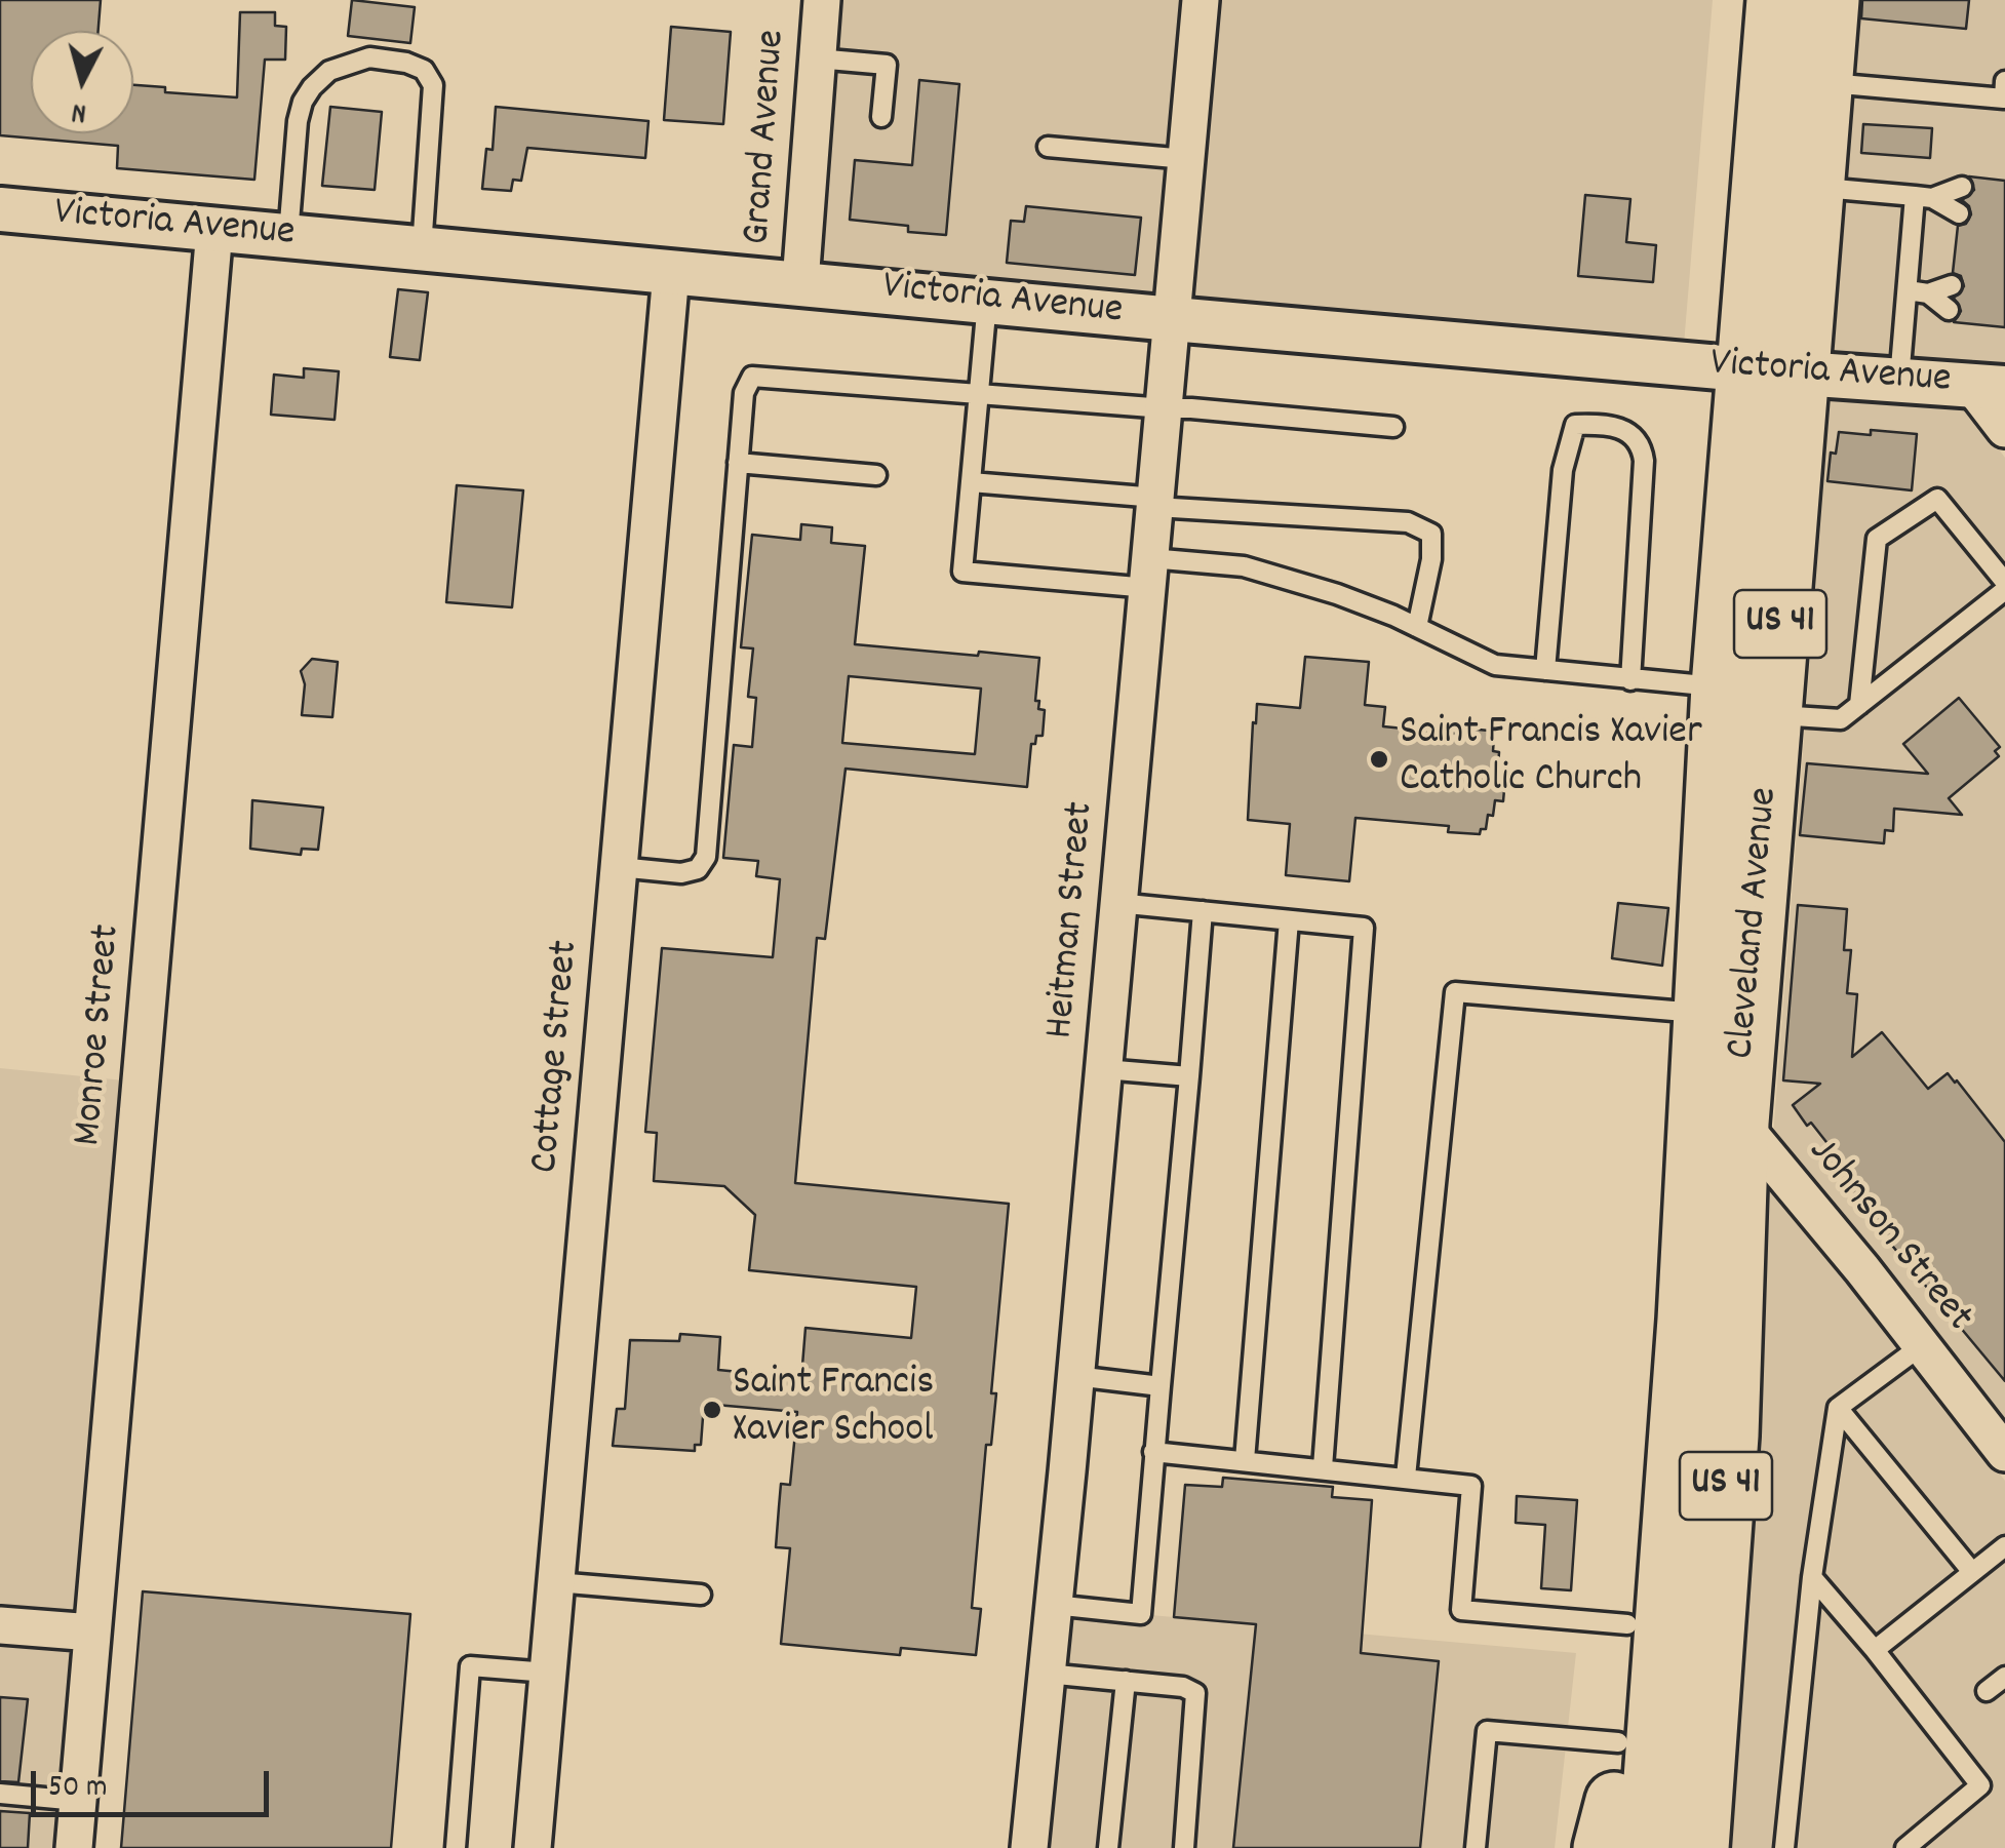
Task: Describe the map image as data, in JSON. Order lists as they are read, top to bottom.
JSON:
{
  "streets": {
    "main road": ["US 41", "Cleveland Avenue"],
    "street": [
      "Grand Avenue",
      "Victoria Avenue",
      "Heitman Street",
      "Monroe Street",
      "Cottage Street",
      "Johnson Street"
    ]
  },
  "crossings": [
    ["Grand Avenue", "Victoria Avenue"],
    ["Victoria Avenue", "Heitman Street"],
    ["Victoria Avenue", "Cleveland Avenue"],
    ["Victoria Avenue", "Monroe Street"],
    ["Victoria Avenue", "Cottage Street"],
    ["Cleveland Avenue", "Johnson Street"]
  ],
  "places": ["Saint Francis Xavier Catholic Church", "Saint Francis Xavier School"],
  "scale_bar": "50 m",
  "north": "bottom"
}
